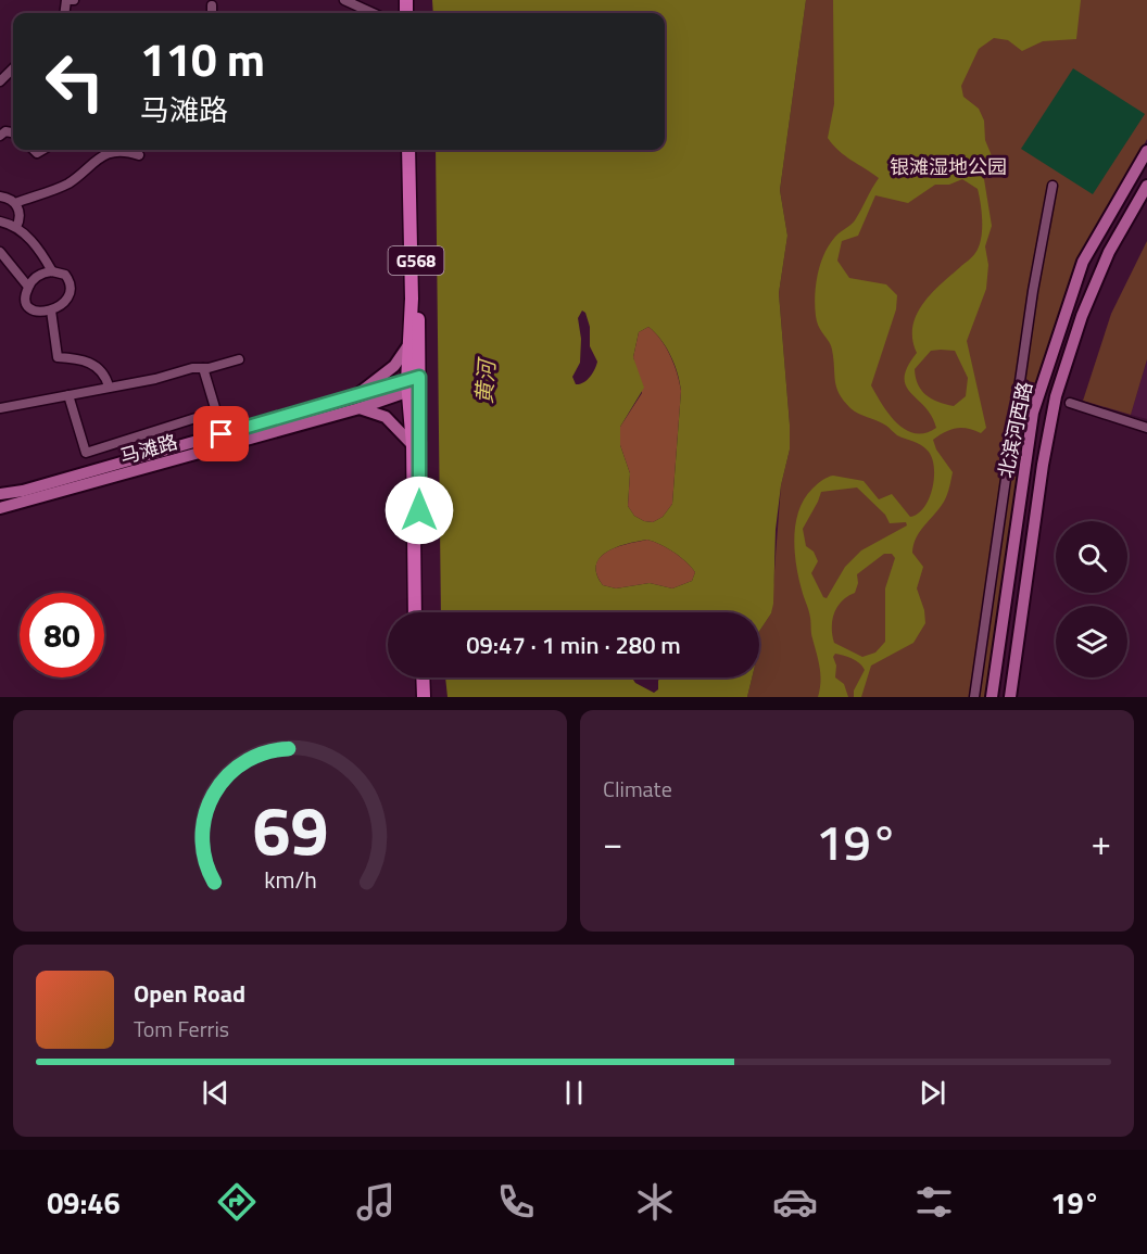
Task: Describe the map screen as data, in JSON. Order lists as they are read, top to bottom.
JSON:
{
  "streets": {
    "highway": ["G568"],
    "main road": ["北滨河西路", "马滩路"]
  },
  "crossings": [
    ["G568", "马滩路"]
  ],
  "water": ["黄河"],
  "parks": ["银滩湿地公园"],
  "page": {
    "turn": ["110 m", "马滩路"],
    "limit": "80",
    "trip": "09:47 · 1 min · 280 m",
    "tile": "Climate",
    "heat": ["−", "19°", "+"],
    "song": ["Open Road", "Tom Ferris"],
    "tabs": ["09:46", "19°"],
    "gauge": ["69", "km/h"]
  }
}
